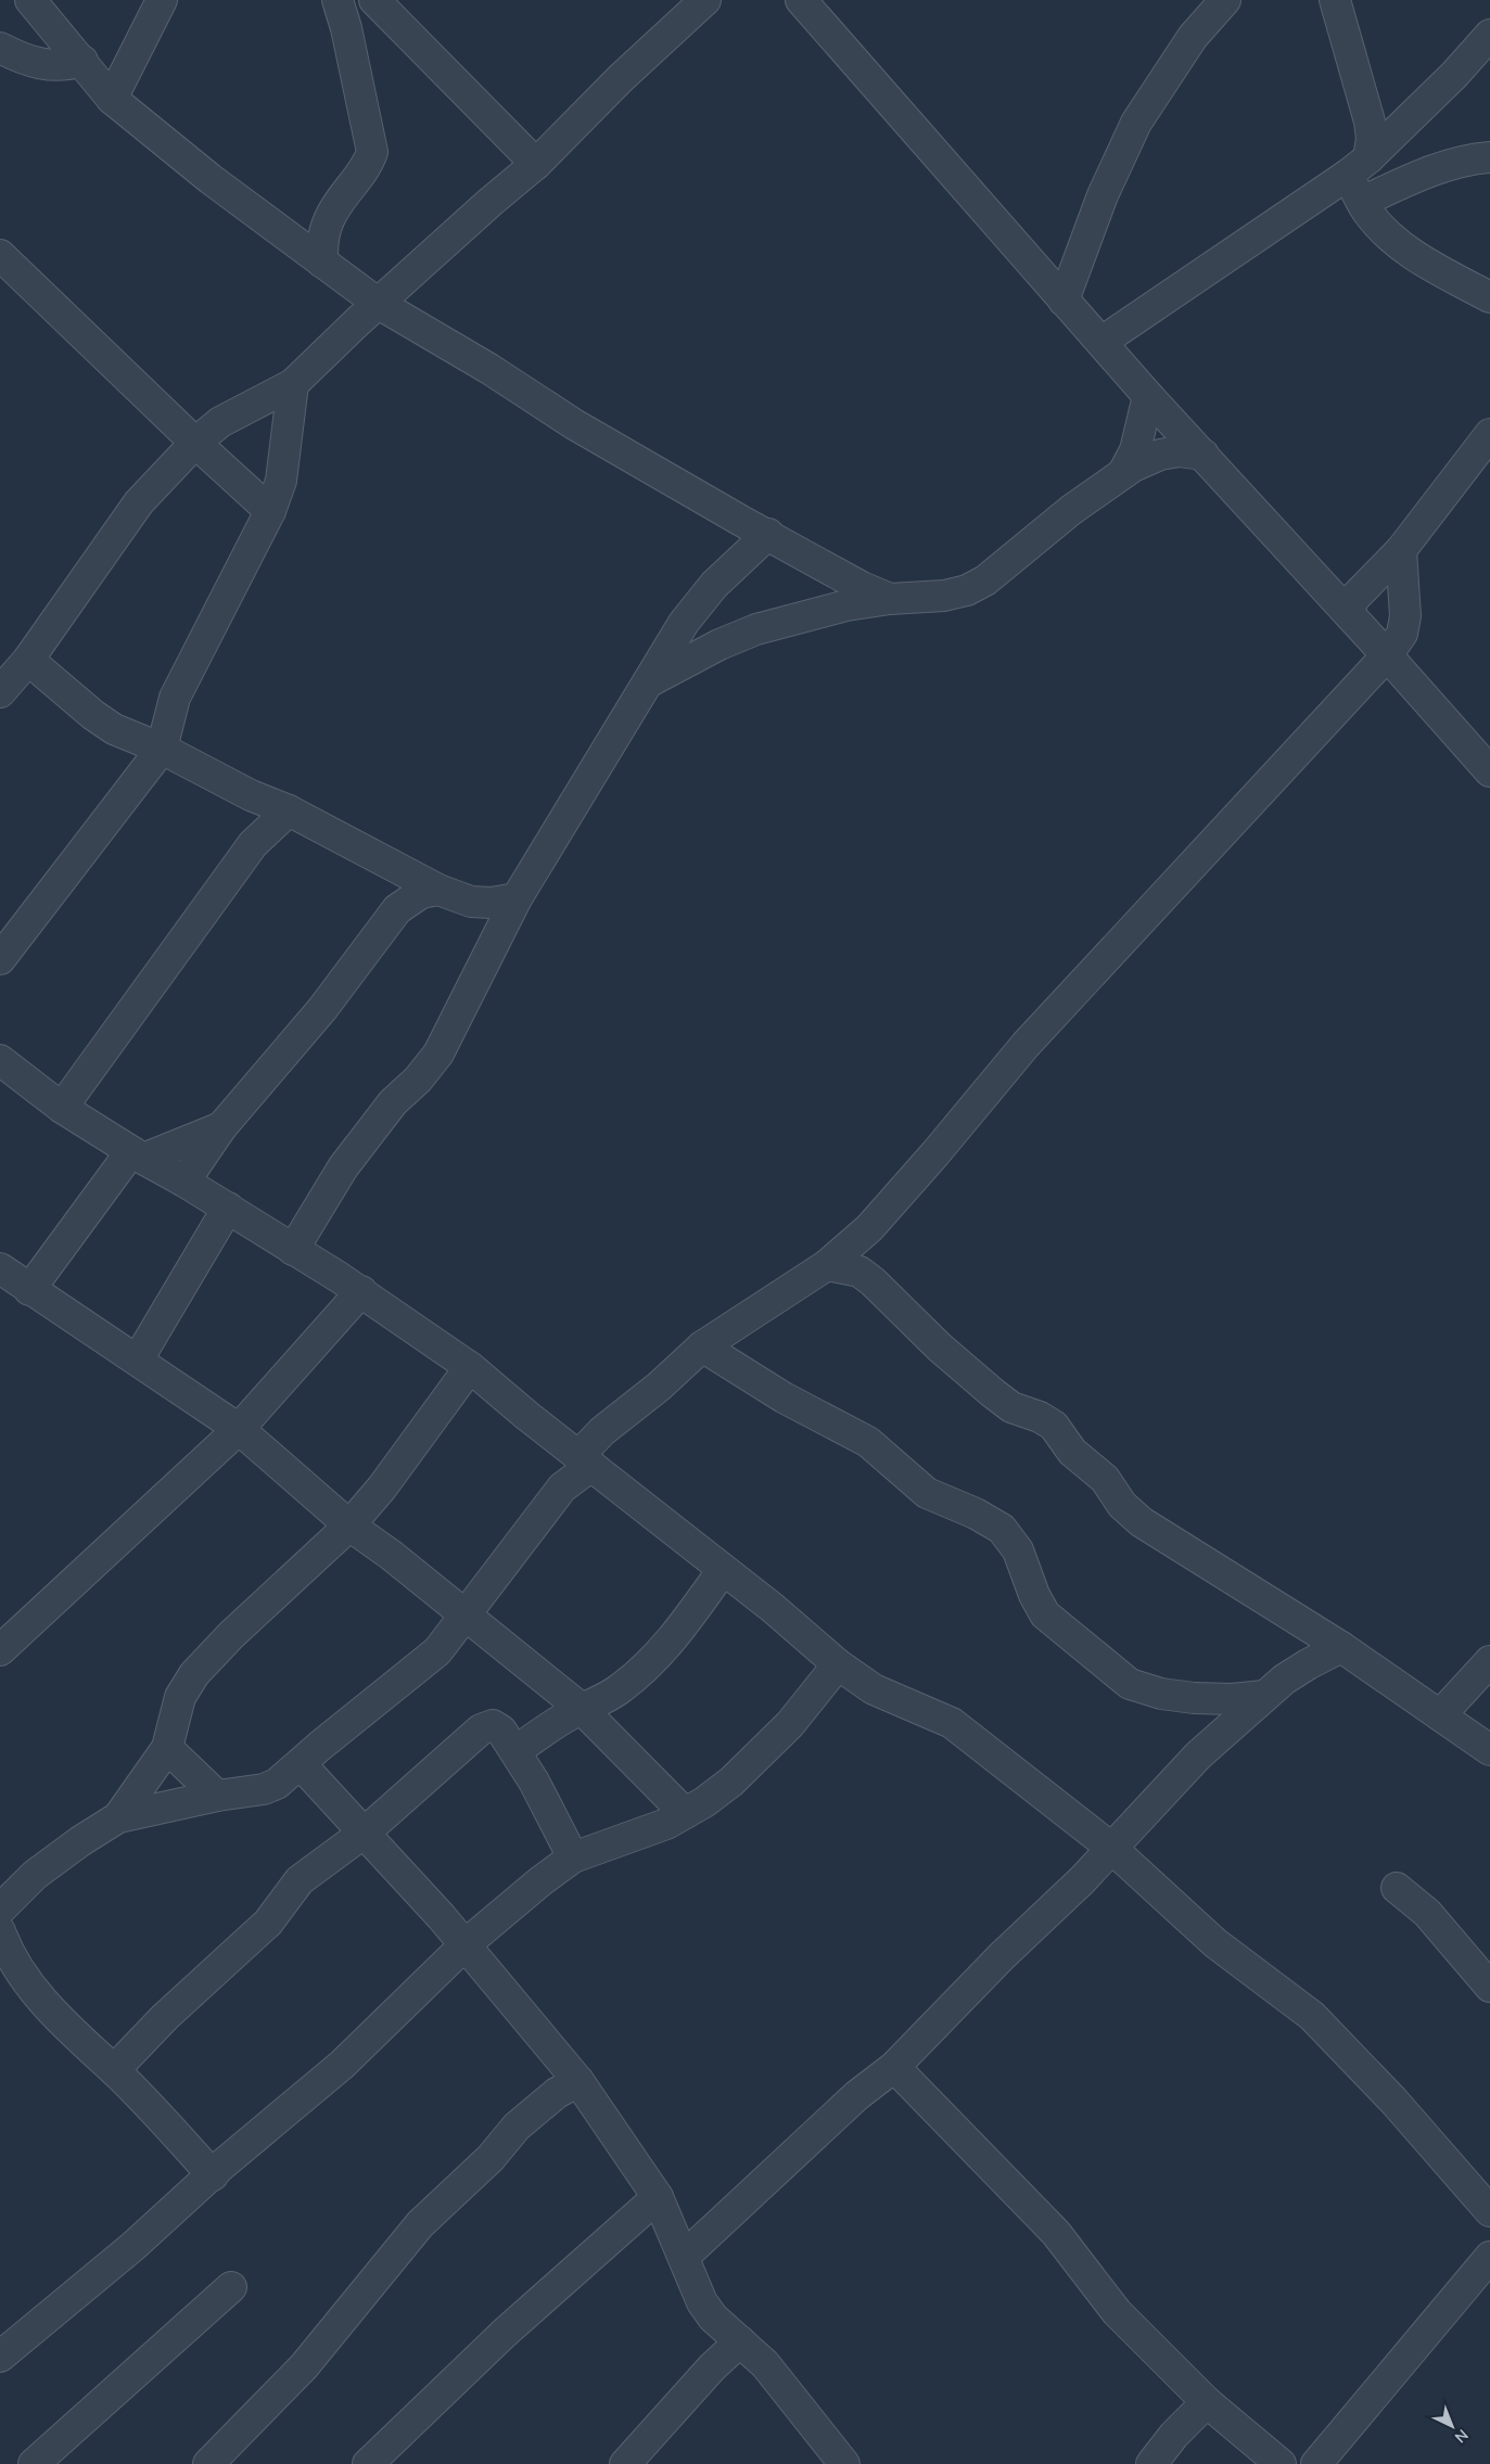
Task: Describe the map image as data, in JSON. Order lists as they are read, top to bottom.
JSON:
{
  "north": "bottom right"
}
